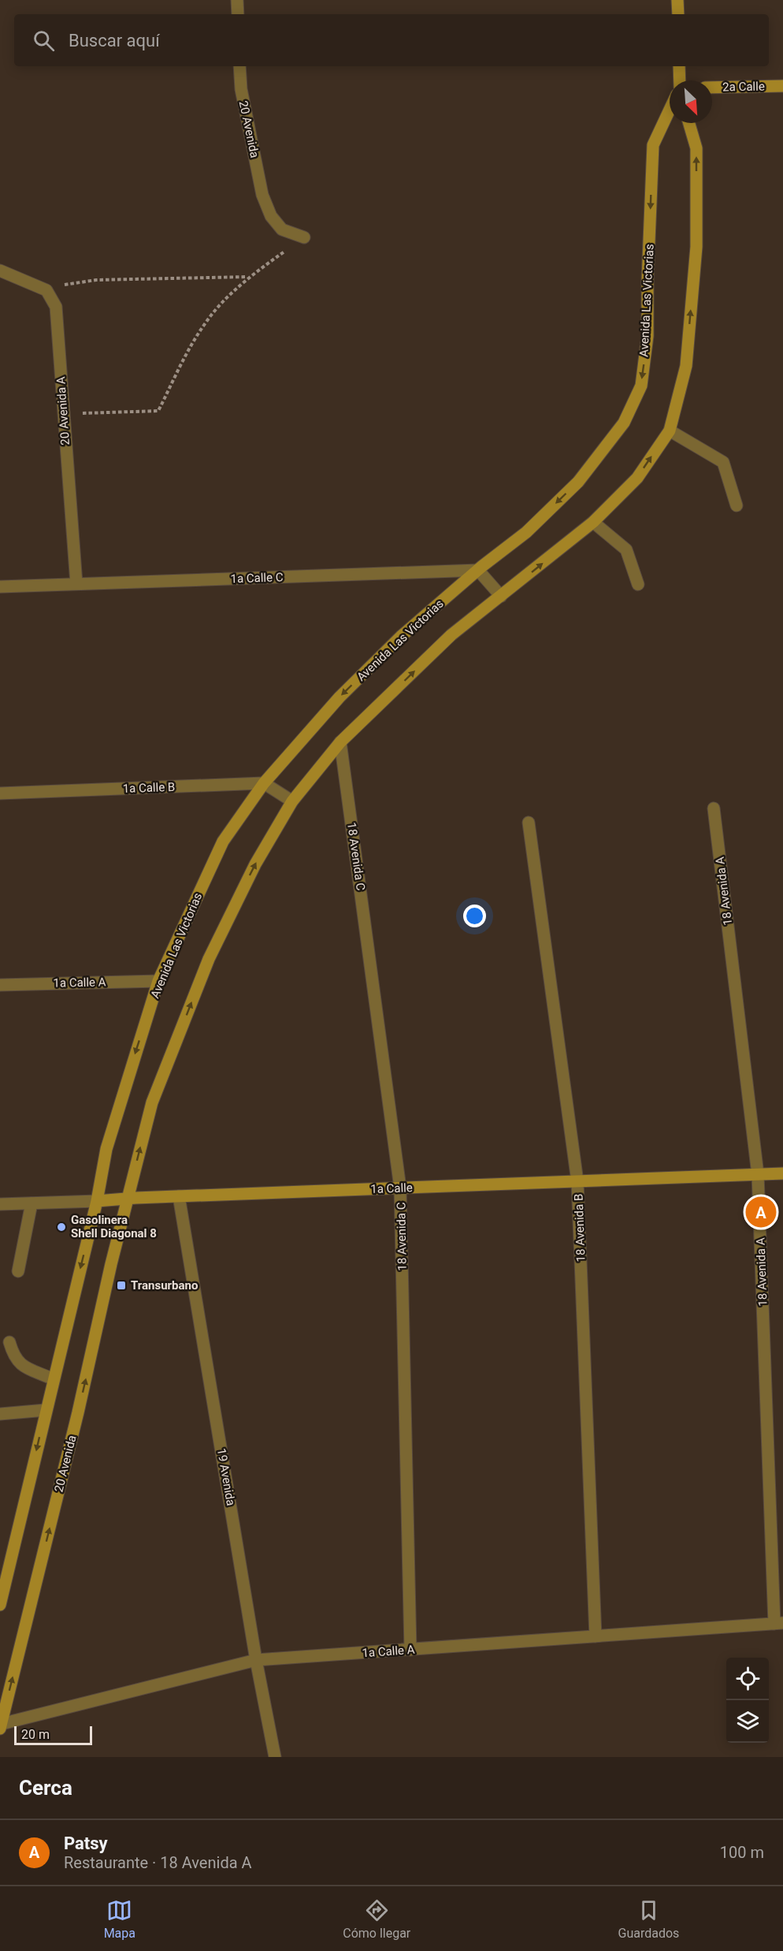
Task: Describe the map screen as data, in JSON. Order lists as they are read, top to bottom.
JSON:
{
  "streets": {
    "street": [
      "2a Calle",
      "20 Avenida",
      "Avenida Las Victorias",
      "20 Avenida A",
      "1a Calle C",
      "1a Calle B",
      "18 Avenida C",
      "18 Avenida A",
      "1a Calle A",
      "1a Calle",
      "18 Avenida B",
      "19 Avenida"
    ]
  },
  "crossings": [
    ["20 Avenida", "1a Calle A"],
    ["20 Avenida", "1a Calle"],
    ["Avenida Las Victorias", "1a Calle C"],
    ["Avenida Las Victorias", "1a Calle B"],
    ["Avenida Las Victorias", "1a Calle A"],
    ["Avenida Las Victorias", "1a Calle"],
    ["20 Avenida A", "1a Calle C"],
    ["18 Avenida C", "1a Calle A"],
    ["18 Avenida C", "1a Calle"],
    ["18 Avenida A", "1a Calle A"],
    ["18 Avenida A", "1a Calle"],
    ["1a Calle A", "18 Avenida B"],
    ["1a Calle A", "19 Avenida"],
    ["1a Calle", "18 Avenida B"],
    ["1a Calle", "19 Avenida"]
  ],
  "places": {
    "other": ["Gasolinera Shell Diagonal 8"],
    "transit": ["Transurbano"]
  },
  "scale_bar": "20 m",
  "north": "bottom right",
  "page": {
    "search": "Buscar aquí",
    "pins": "A",
    "scale": "20 m",
    "heading": "Cerca",
    "list": [
      {
        "mark": "A",
        "name": "Patsy",
        "note": "Restaurante · 18 Avenida A",
        "value": "100 m"
      }
    ],
    "nav": ["Mapa", "Cómo llegar", "Guardados"]
  }
}
